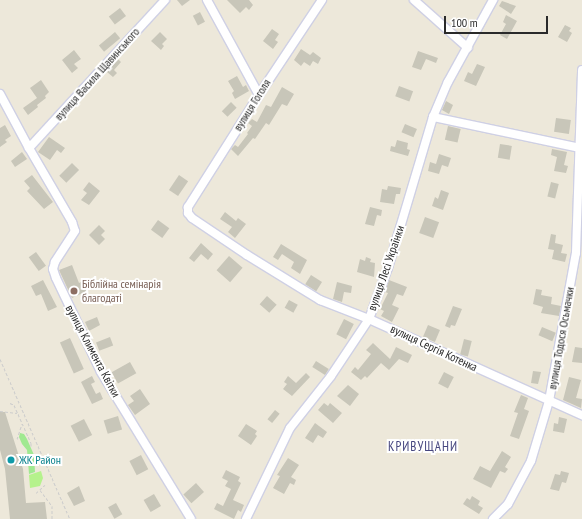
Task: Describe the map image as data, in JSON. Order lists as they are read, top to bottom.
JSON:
{
  "streets": {
    "street": [
      "вулиця Василя Щавинського",
      "вулиця Гоголя",
      "вулиця Лесі Українки",
      "вулиця Тодося Осьмачки",
      "вулиця Сергія Котенка",
      "вулиця Климента Квітки"
    ]
  },
  "crossings": [
    ["вулиця Василя Щавинського", "вулиця Климента Квітки"],
    ["вулиця Гоголя", "вулиця Сергія Котенка"],
    ["вулиця Лесі Українки", "вулиця Сергія Котенка"],
    ["вулиця Тодося Осьмачки", "вулиця Сергія Котенка"]
  ],
  "districts": ["КРИВУЩАНИ"],
  "places": ["Біблійна семінарія благодаті", "ЖК Район"],
  "scale_bar": "100 m"
}
